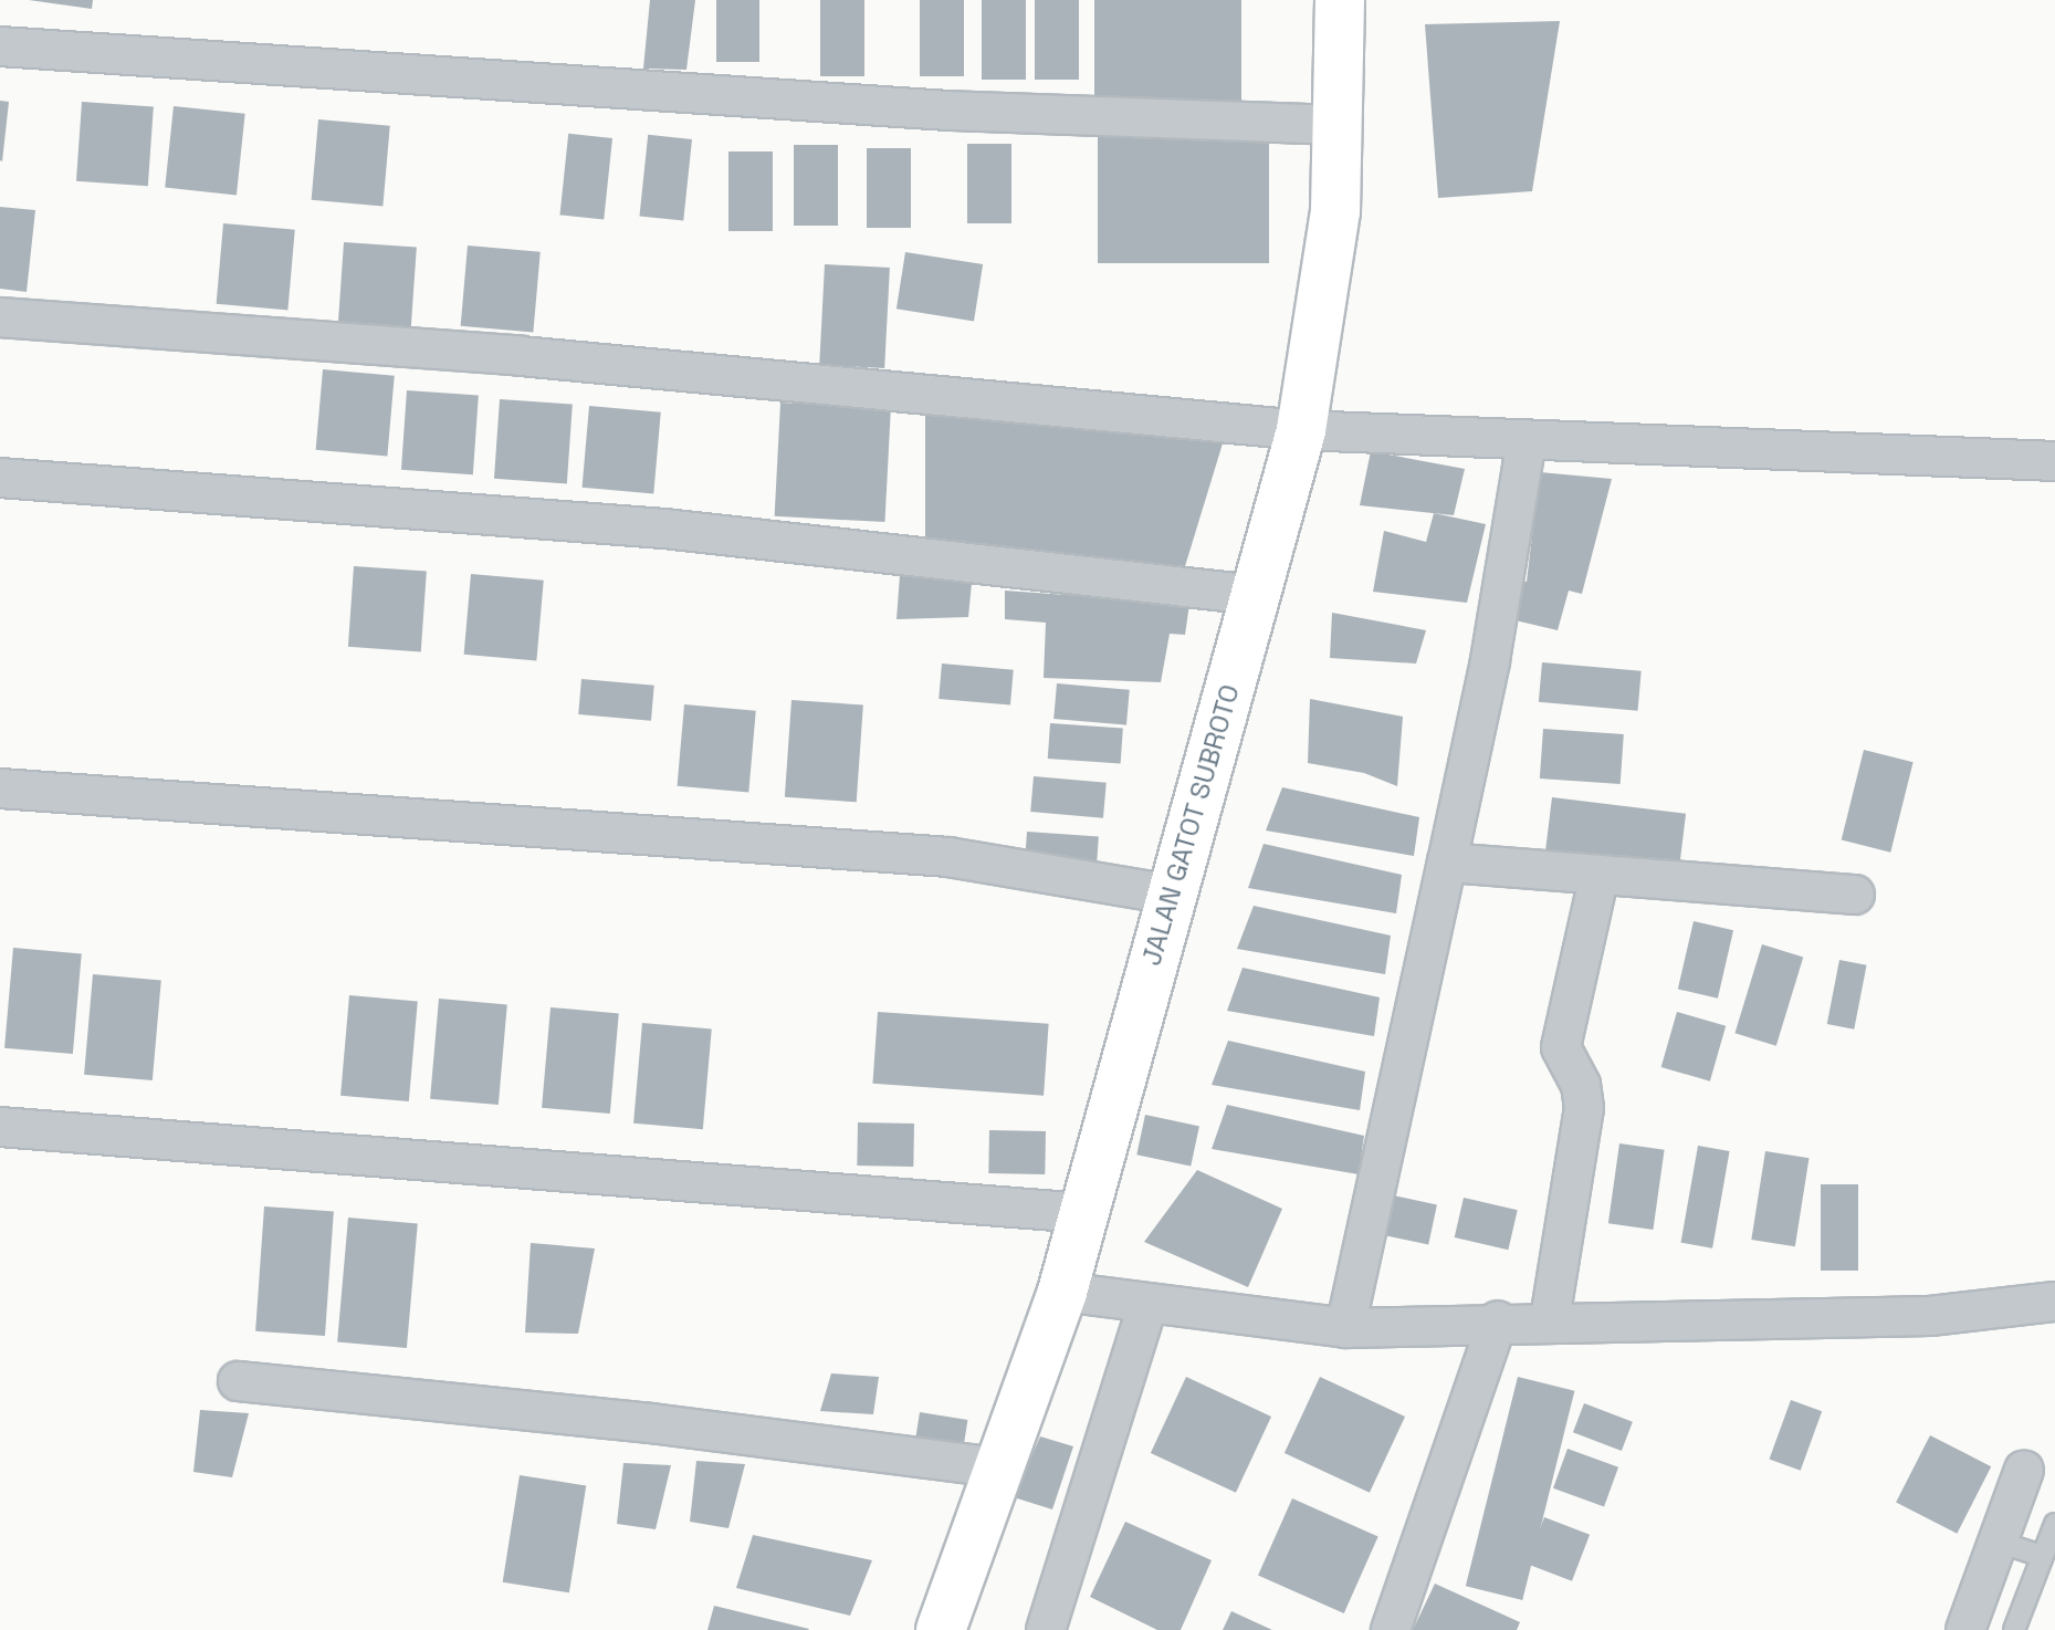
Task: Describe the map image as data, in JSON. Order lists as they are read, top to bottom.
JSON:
{
  "streets": {
    "street": ["JALAN GATOT SUBROTO"]
  }
}
